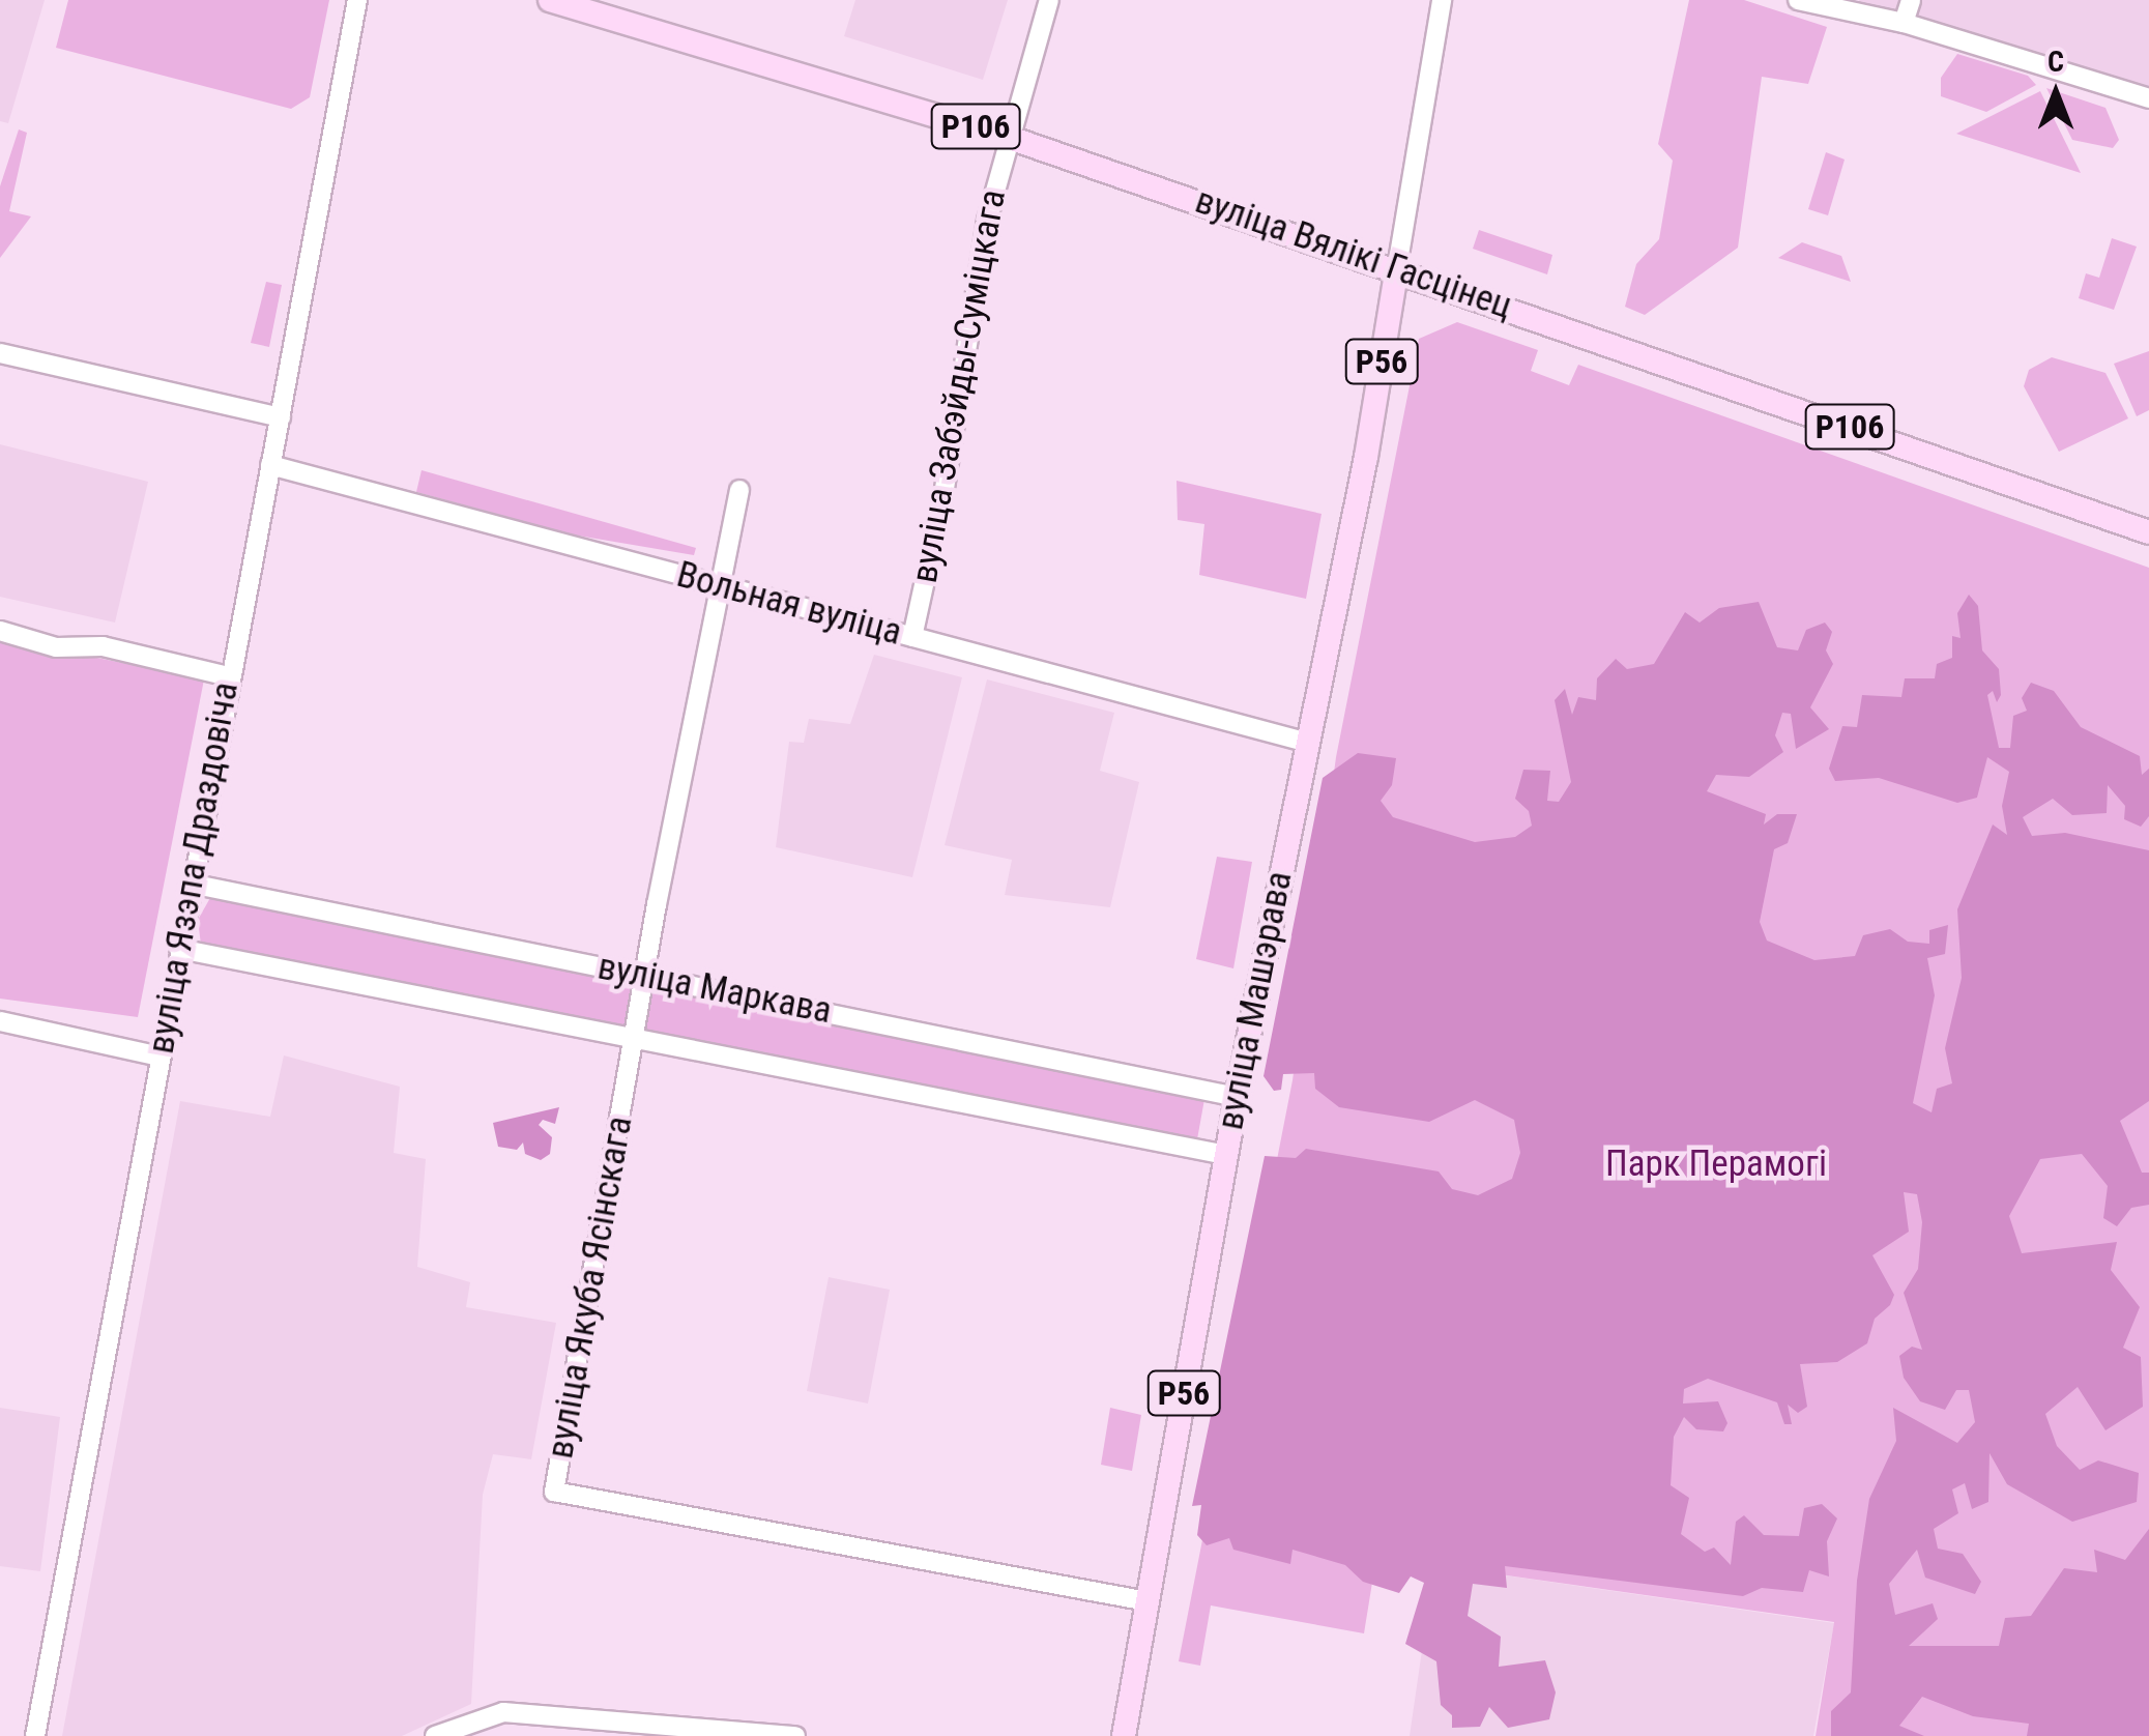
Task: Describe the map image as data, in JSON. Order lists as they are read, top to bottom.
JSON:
{
  "streets": {
    "main road": [
      "Р106",
      "вуліца Вялікі Гасцінец",
      "Р56",
      "вуліца Машэрава"
    ],
    "street": [
      "вуліца Забэйды-Суміцкага",
      "Вольная вуліца",
      "вуліца Язэпа Драздовіча",
      "вуліца Маркава",
      "вуліца Якуба Ясінскага"
    ]
  },
  "crossings": [
    ["вуліца Вялікі Гасцінец", "вуліца Забэйды-Суміцкага"],
    ["вуліца Вялікі Гасцінец", "вуліца Машэрава"],
    ["вуліца Забэйды-Суміцкага", "Вольная вуліца"],
    ["Вольная вуліца", "вуліца Язэпа Драздовіча"],
    ["Вольная вуліца", "вуліца Машэрава"],
    ["Вольная вуліца", "вуліца Якуба Ясінскага"],
    ["вуліца Язэпа Драздовіча", "вуліца Маркава"],
    ["вуліца Маркава", "вуліца Машэрава"],
    ["вуліца Маркава", "вуліца Якуба Ясінскага"],
    ["вуліца Машэрава", "вуліца Якуба Ясінскага"]
  ],
  "parks": ["Парк Перамогі"],
  "north": "top"
}
